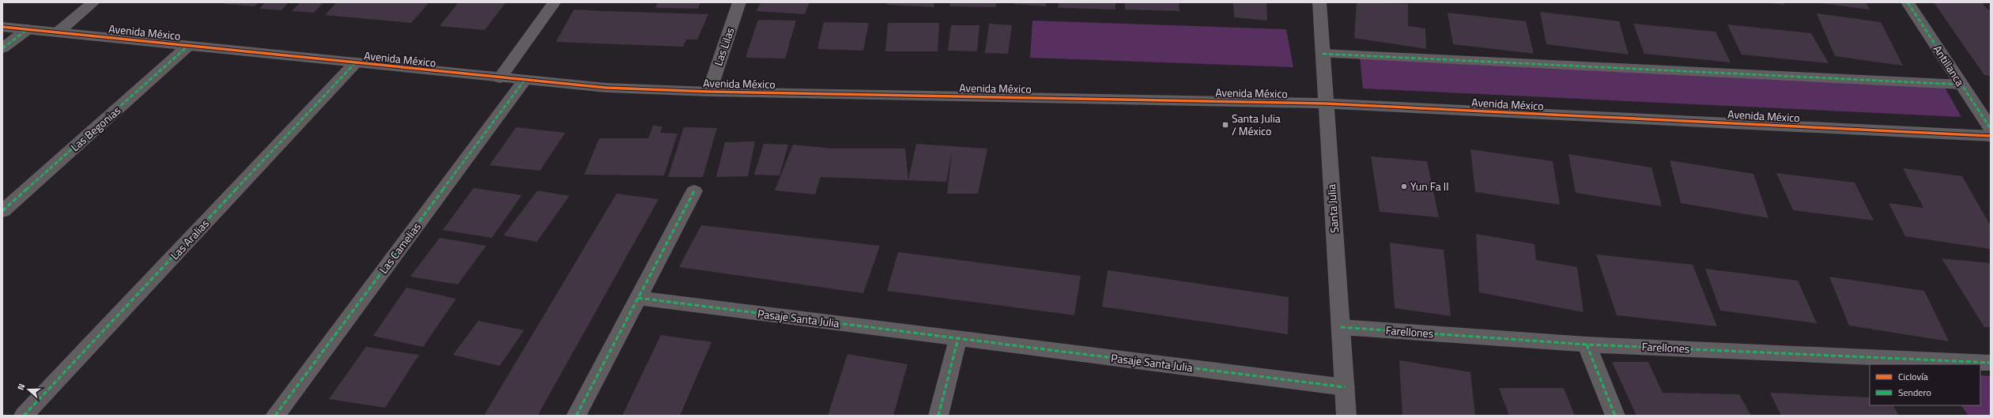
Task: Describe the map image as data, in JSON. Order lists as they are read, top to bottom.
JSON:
{
  "streets": {
    "street": [
      "Avenida México",
      "Las Lilas",
      "Antillanca",
      "Las Begonias",
      "Santa Julia",
      "Las Aralias",
      "Las Camelias",
      "Pasaje Santa Julia",
      "Farellones"
    ]
  },
  "crossings": [
    ["Avenida México", "Las Lilas"],
    ["Avenida México", "Las Begonias"],
    ["Avenida México", "Santa Julia"],
    ["Avenida México", "Las Aralias"],
    ["Avenida México", "Las Camelias"],
    ["Santa Julia", "Pasaje Santa Julia"],
    ["Santa Julia", "Farellones"]
  ],
  "places": {
    "transit": ["Santa Julia / México"],
    "other": ["Yun Fa II"]
  },
  "legend": ["Ciclovía", "Sendero"],
  "north": "left"
}
